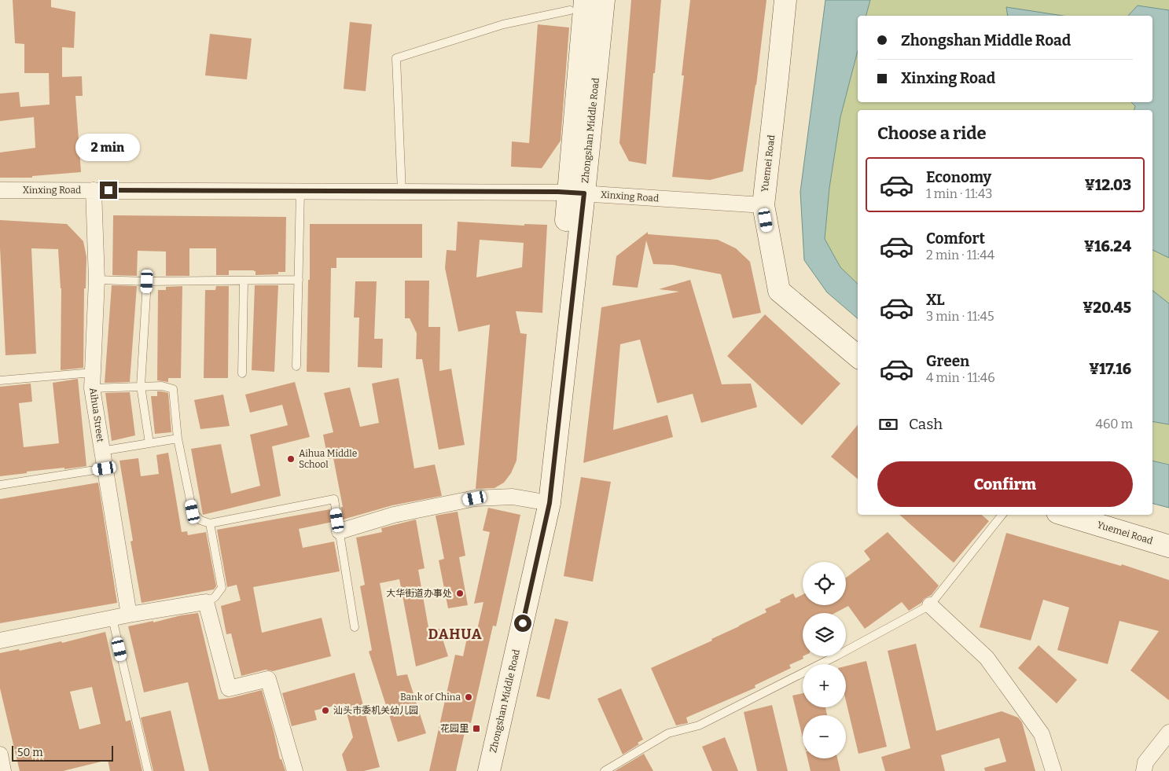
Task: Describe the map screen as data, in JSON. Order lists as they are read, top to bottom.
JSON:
{
  "streets": {
    "main road": ["Zhongshan Middle Road", "Yuemei Road"],
    "street": ["Xinxing Road", "Aihua Street"]
  },
  "crossings": [
    ["Zhongshan Middle Road", "Xinxing Road"],
    ["Yuemei Road", "Xinxing Road"],
    ["Xinxing Road", "Aihua Street"]
  ],
  "districts": ["DAHUA"],
  "places": {
    "other": [
      "Aihua Middle School",
      "大华街道办事处",
      "Bank of China",
      "汕头市委机关幼儿园"
    ],
    "transit": ["花园里"]
  },
  "scale_bar": "50 m",
  "page": {
    "banner": ["Zhongshan Middle Road", "Xinxing Road"],
    "heading": "Choose a ride",
    "bubble": "2 min",
    "list": [
      {
        "name": "Economy",
        "note": "1 min · 11:43",
        "value": "¥12.03"
      },
      {
        "name": "Comfort",
        "note": "2 min · 11:44",
        "value": "¥16.24"
      },
      {
        "name": "XL",
        "note": "3 min · 11:45",
        "value": "¥20.45"
      },
      {
        "name": "Green",
        "note": "4 min · 11:46",
        "value": "¥17.16"
      }
    ],
    "pay": ["Cash", "460 m"],
    "buttons": "Confirm",
    "map_buttons": ["+", "−"],
    "scale": "50 m"
  }
}
